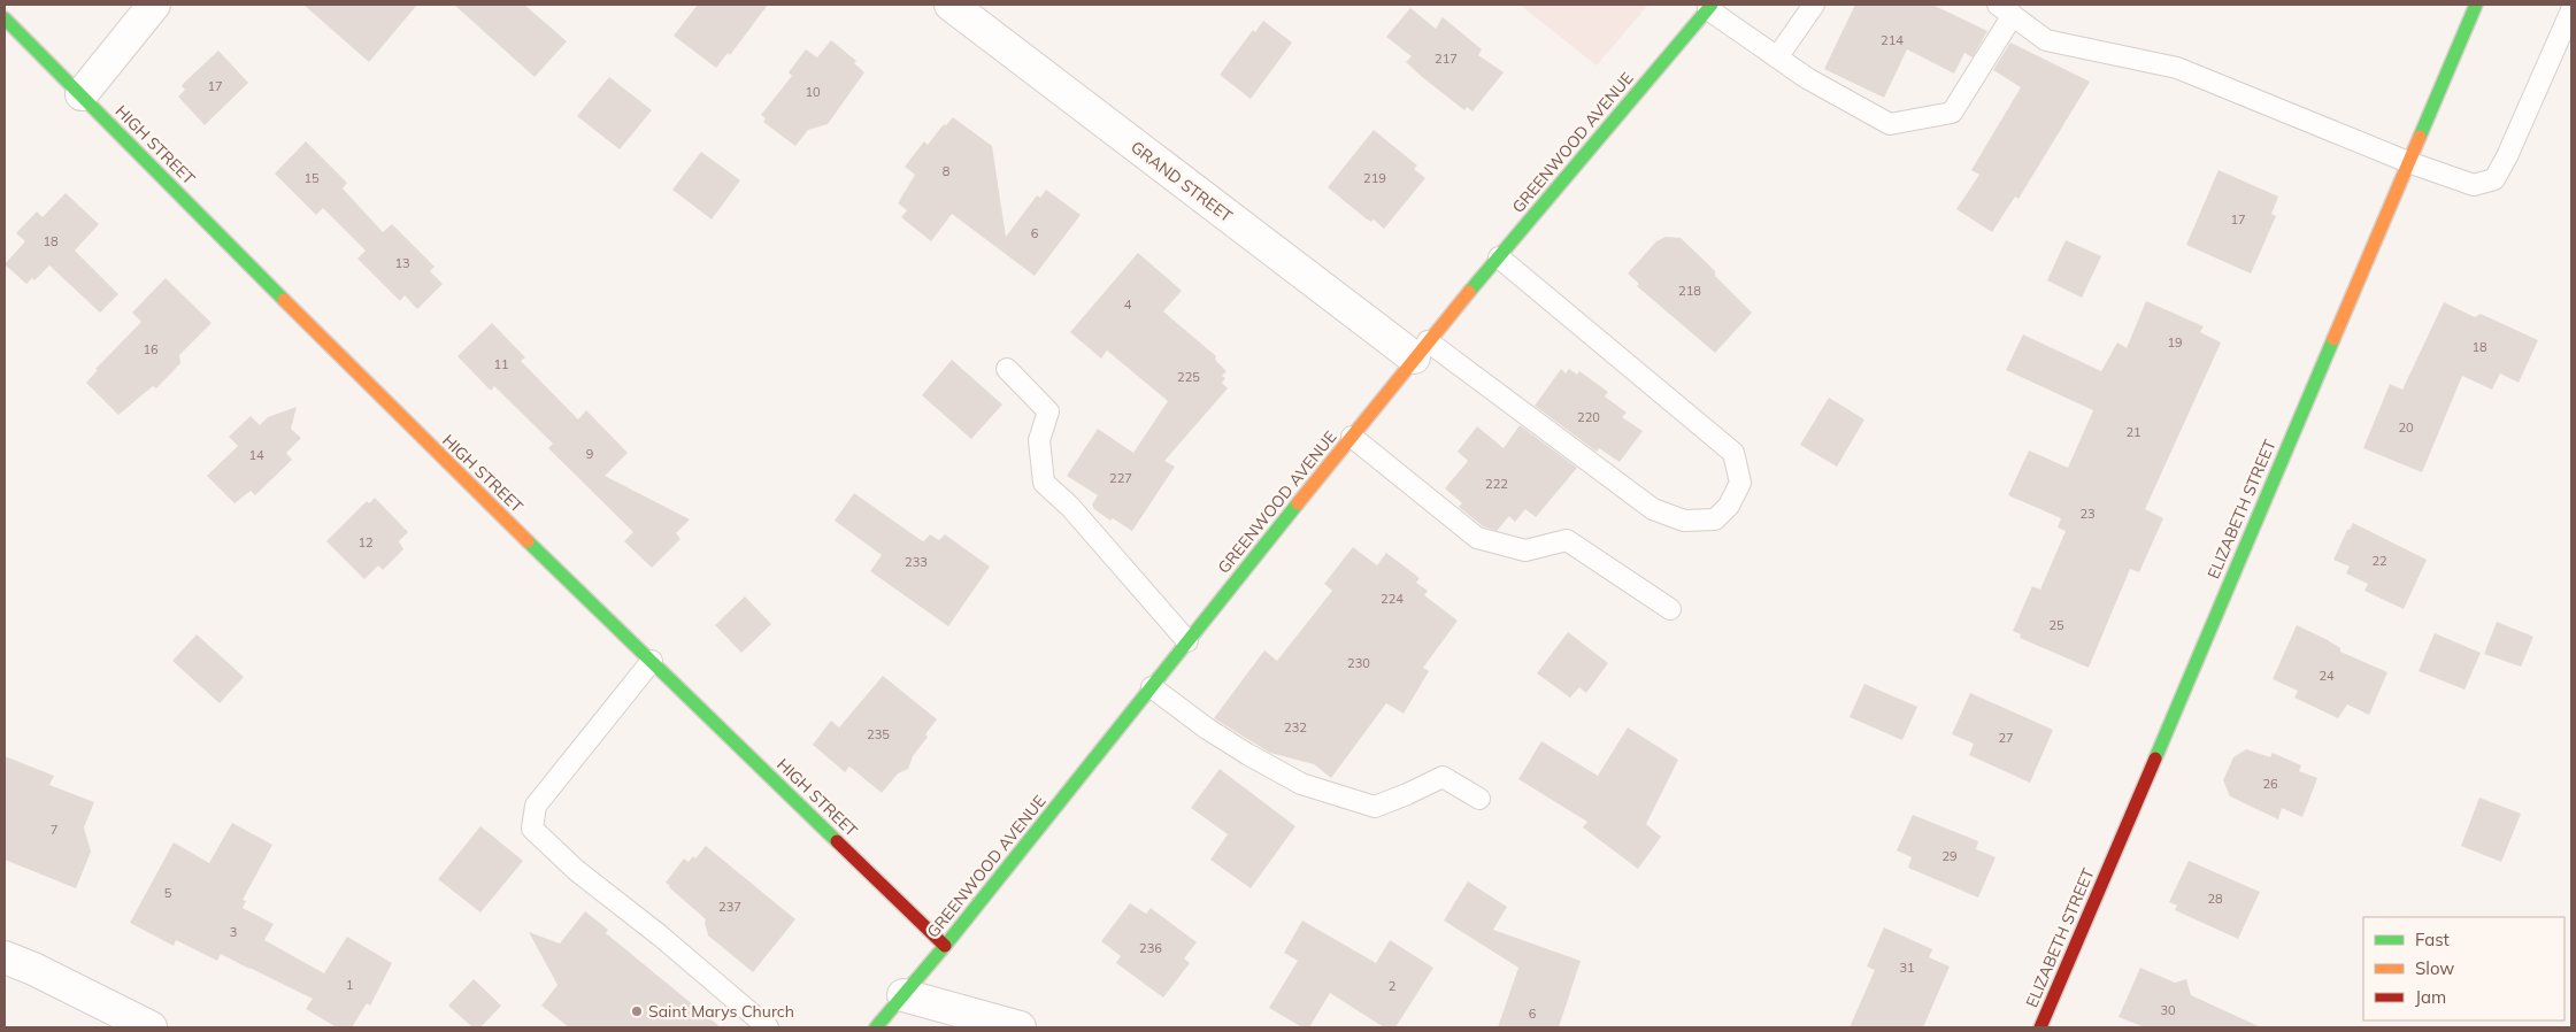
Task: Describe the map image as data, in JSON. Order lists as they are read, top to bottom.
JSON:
{
  "streets": {
    "street": [
      "GREENWOOD AVENUE",
      "HIGH STREET",
      "GRAND STREET",
      "ELIZABETH STREET"
    ]
  },
  "crossings": [
    ["GREENWOOD AVENUE", "HIGH STREET"],
    ["GREENWOOD AVENUE", "GRAND STREET"]
  ],
  "places": ["Saint Marys Church"],
  "house_numbers": [
    "214",
    "217",
    "17",
    "10",
    "8",
    "15",
    "219",
    "17",
    "6",
    "18",
    "13",
    "218",
    "4",
    "19",
    "18",
    "16",
    "11",
    "225",
    "220",
    "20",
    "21",
    "9",
    "14",
    "227",
    "222",
    "23",
    "12",
    "22",
    "233",
    "224",
    "25",
    "230",
    "24",
    "232",
    "235",
    "27",
    "26",
    "7",
    "29",
    "5",
    "28",
    "237",
    "3",
    "236",
    "31",
    "1",
    "2",
    "30",
    "6"
  ],
  "legend": ["Fast", "Slow", "Jam"]
}
